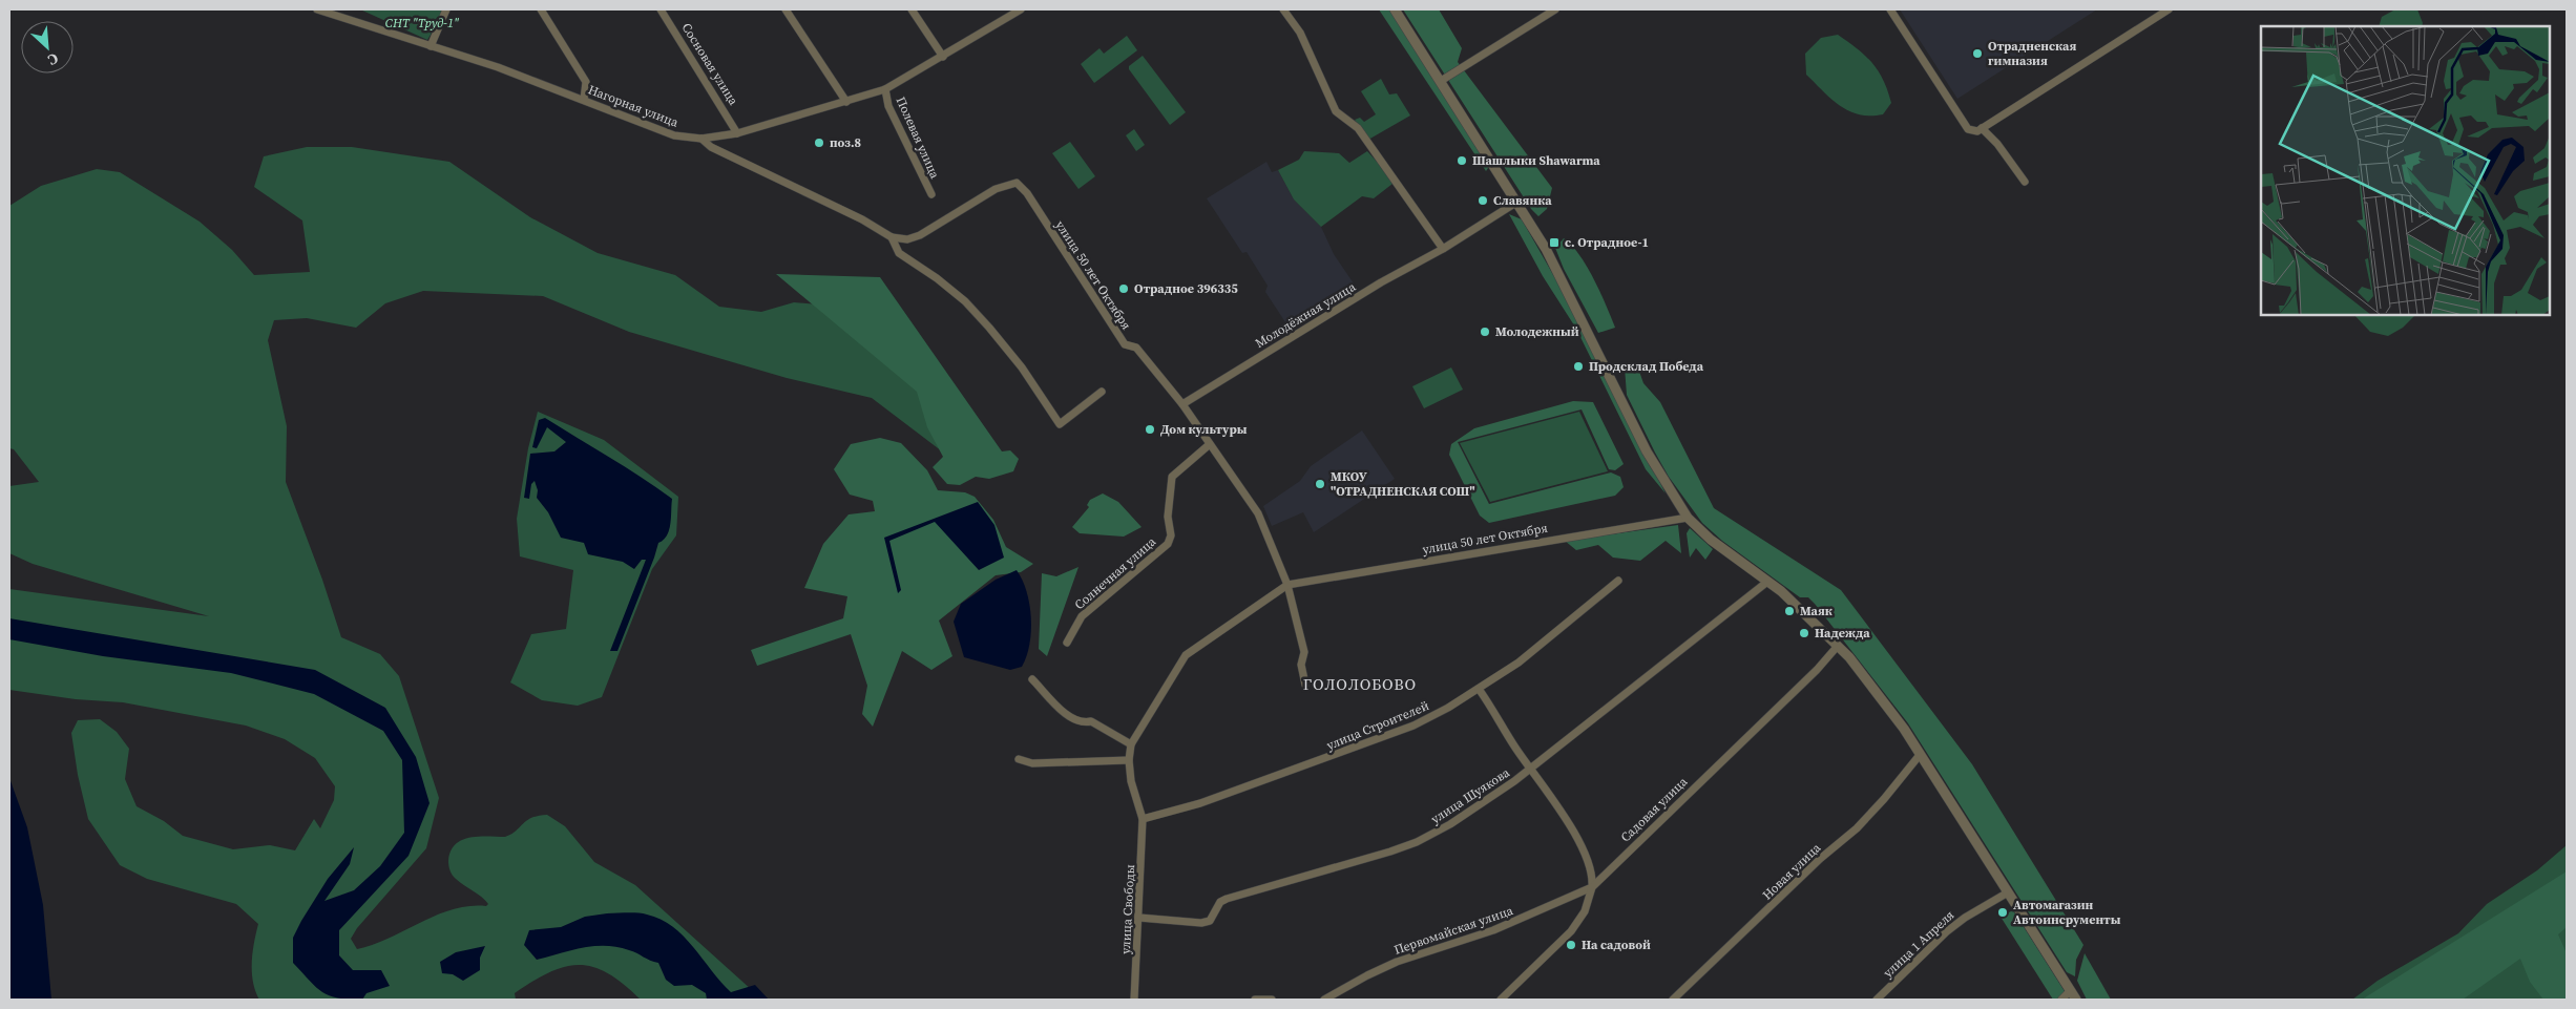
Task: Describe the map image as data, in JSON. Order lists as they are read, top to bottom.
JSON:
{
  "streets": {
    "street": [
      "Сосновая улица",
      "Нагорная улица",
      "Полевая улица",
      "улица 50 лет Октября",
      "Молодёжная улица",
      "Солнечная улица",
      "улица Строителей",
      "улица Шуякова",
      "Садовая улица",
      "Новая улица",
      "улица Свободы",
      "Первомайская улица",
      "улица 1 Апреля"
    ]
  },
  "crossings": [
    ["Сосновая улица", "Нагорная улица"],
    ["Нагорная улица", "Полевая улица"],
    ["улица 50 лет Октября", "Молодёжная улица"],
    ["улица 50 лет Октября", "Солнечная улица"],
    ["улица 50 лет Октября", "улица Строителей"],
    ["улица 50 лет Октября", "улица Свободы"],
    ["улица Строителей", "улица Свободы"],
    ["улица Шуякова", "улица Свободы"],
    ["Садовая улица", "Первомайская улица"]
  ],
  "districts": ["ГОЛОЛОБОВО"],
  "parks": ["СНТ \"Труд-1\""],
  "places": {
    "other": [
      "Отрадненская гимназия",
      "поз.8",
      "Шашлыки Shawarma",
      "Славянка",
      "Отрадное 396335",
      "Молодежный",
      "Продсклад Победа",
      "Дом культуры",
      "МКОУ \"ОТРАДНЕНСКАЯ СОШ\"",
      "Маяк",
      "Надежда",
      "Автомагазин Автоинсрументы",
      "На садовой"
    ],
    "transit": ["с. Отрадное-1"]
  },
  "north": "bottom right"
}
